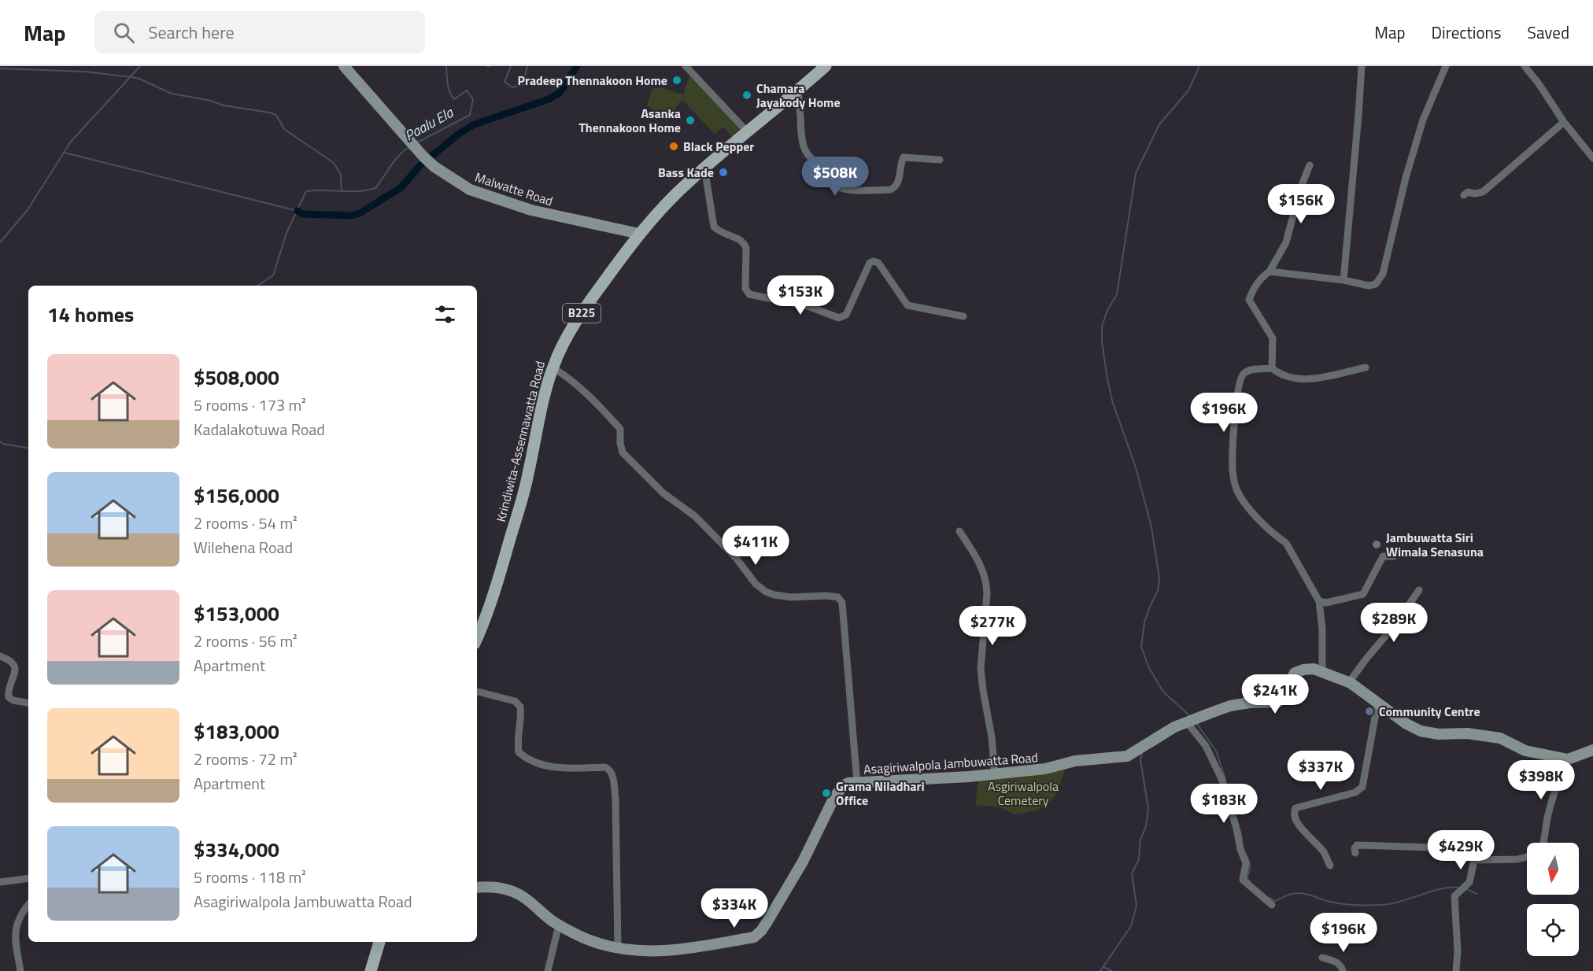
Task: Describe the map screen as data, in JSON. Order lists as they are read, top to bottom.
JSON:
{
  "streets": {
    "main road": ["B225", "Krindiwita-Assennawatta Road"],
    "street": ["Malwatte Road", "Asagiriwalpola Jambuwatta Road"]
  },
  "crossings": [
    ["Malwatte Road", "Krindiwita-Assennawatta Road"]
  ],
  "water": ["Paalu Ela"],
  "parks": ["Asgiriwalpola Cemetery"],
  "places": [
    "Pradeep Thennakoon Home",
    "Chamara Jayakody Home",
    "Asanka Thennakoon Home",
    "Black Pepper",
    "Bass Kade",
    "Jambuwatta Siri Wimala Senasuna",
    "Community Centre",
    "Grama Niladhari Office"
  ],
  "north": "bottom",
  "page": {
    "header": "Map",
    "search": "Search here",
    "nav": ["Map", "Directions", "Saved"],
    "price": [
      "$508K",
      "$156K",
      "$153K",
      "$196K",
      "$411K",
      "$289K",
      "$277K",
      "$241K",
      "$337K",
      "$398K",
      "$183K",
      "$429K",
      "$334K",
      "$196K"
    ],
    "heading": "14 homes",
    "list": [
      {
        "name": "$508,000",
        "note": "5 rooms · 173 m² · Kadalakotuwa Road"
      },
      {
        "name": "$156,000",
        "note": "2 rooms · 54 m² · Wilehena Road"
      },
      {
        "name": "$153,000",
        "note": "2 rooms · 56 m² · Apartment"
      },
      {
        "name": "$183,000",
        "note": "2 rooms · 72 m² · Apartment"
      },
      {
        "name": "$334,000",
        "note": "5 rooms · 118 m² · Asagiriwalpola Jambuwatta Road"
      }
    ]
  }
}
